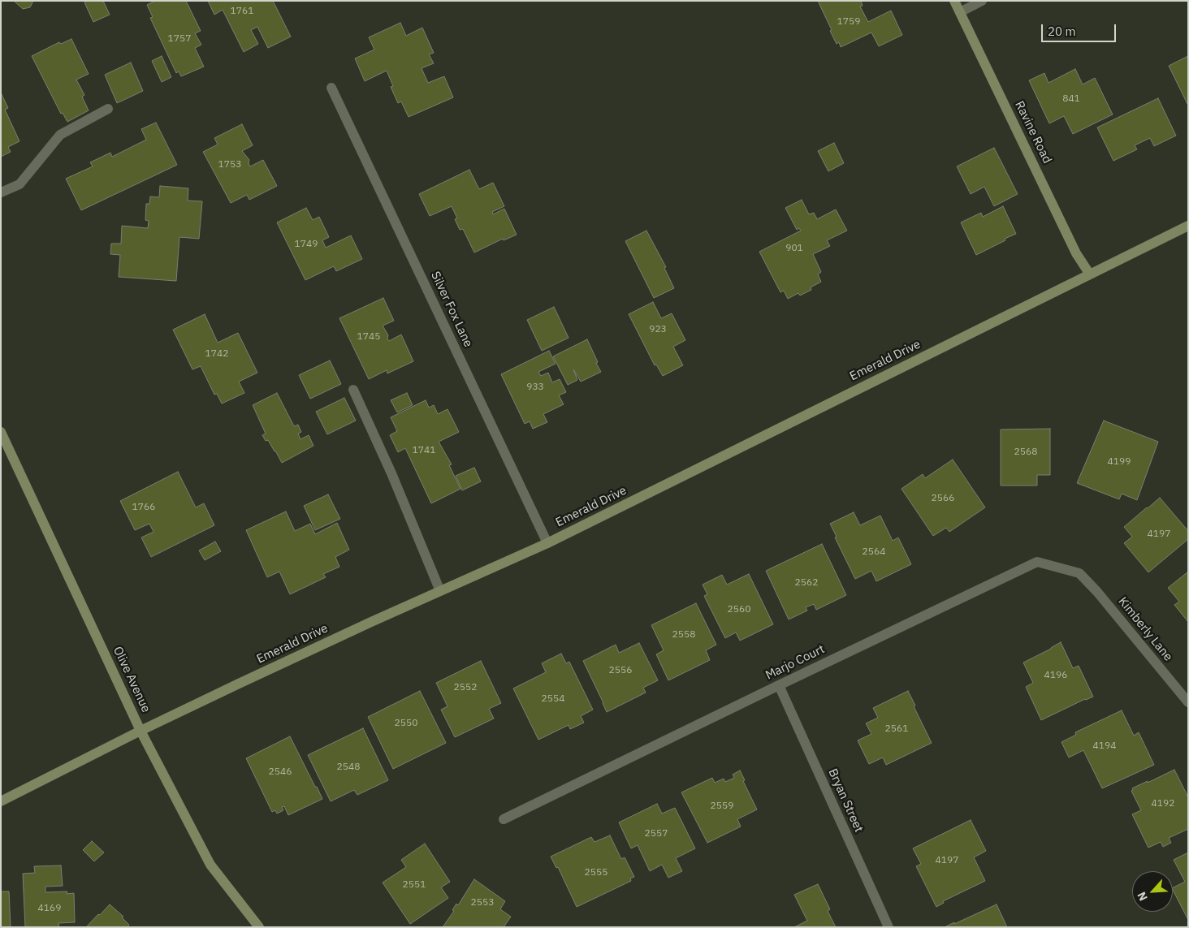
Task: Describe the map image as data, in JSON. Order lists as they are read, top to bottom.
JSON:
{
  "streets": {
    "main road": ["Ravine Road", "Emerald Drive", "Olive Avenue"],
    "street": [
      "Silver Fox Lane",
      "Kimberly Lane",
      "Marjo Court",
      "Bryan Street"
    ]
  },
  "crossings": [
    ["Ravine Road", "Emerald Drive"],
    ["Silver Fox Lane", "Emerald Drive"],
    ["Emerald Drive", "Olive Avenue"],
    ["Kimberly Lane", "Marjo Court"],
    ["Marjo Court", "Bryan Street"]
  ],
  "house_numbers": [
    "1761",
    "1759",
    "1757",
    "841",
    "1753",
    "1749",
    "901",
    "923",
    "1745",
    "1742",
    "933",
    "1741",
    "2568",
    "4199",
    "2566",
    "1766",
    "4197",
    "2564",
    "2562",
    "2560",
    "2558",
    "2556",
    "4196",
    "2552",
    "2554",
    "2550",
    "2561",
    "4194",
    "2548",
    "2546",
    "4192",
    "2559",
    "2557",
    "4197",
    "2555",
    "2551",
    "2553",
    "4169"
  ],
  "scale_bar": "20 m",
  "north": "bottom left"
}
